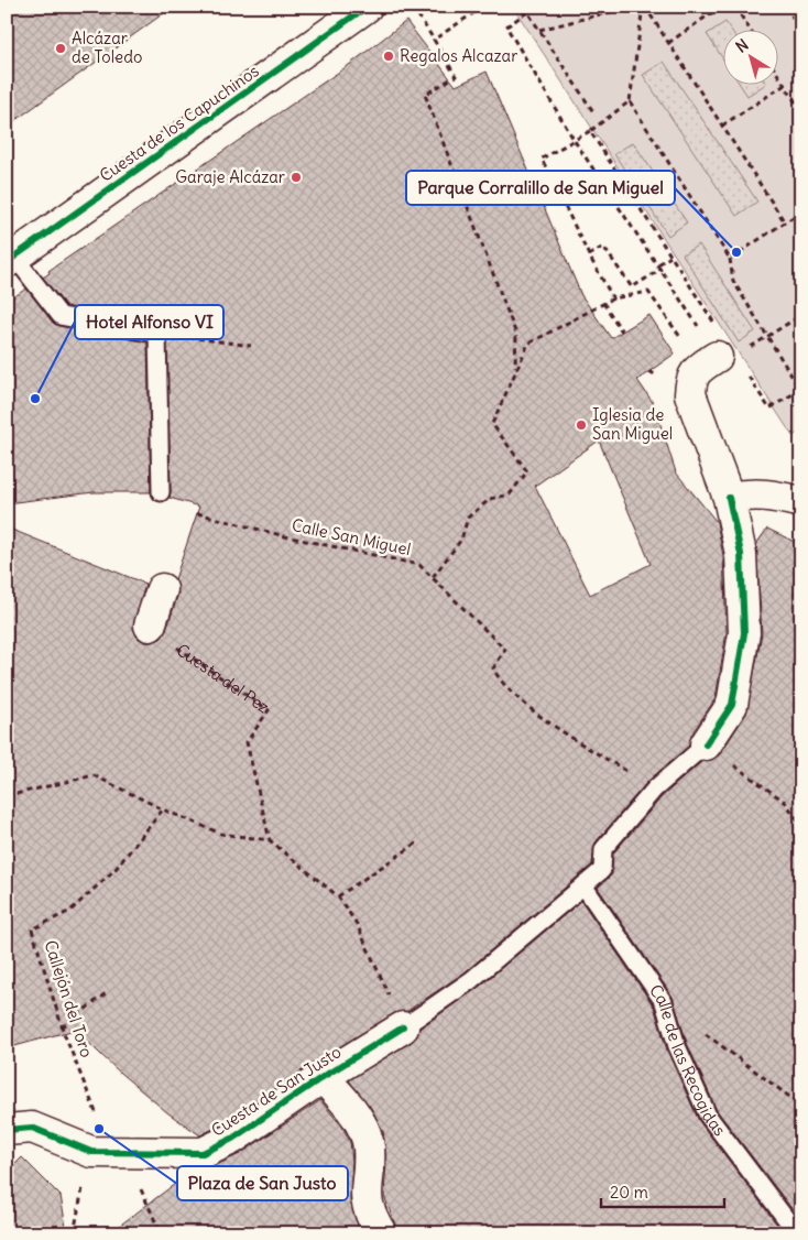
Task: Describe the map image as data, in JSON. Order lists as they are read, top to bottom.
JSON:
{
  "streets": {
    "street": ["Cuesta de los Capuchinos", "Cuesta de San Justo"],
    "lane": ["Calle de las Recogidas"],
    "path": ["Calle San Miguel", "Cuesta del Pez", "Callejón del Toro"]
  },
  "crossings": [
    ["Calle San Miguel", "Cuesta de San Justo"],
    ["Callejón del Toro", "Cuesta de San Justo"],
    ["Calle de las Recogidas", "Cuesta de San Justo"]
  ],
  "places": [
    "Alcázar de Toledo",
    "Regalos Alcazar",
    "Garaje Alcázar",
    "Parque Corralillo de San Miguel",
    "Hotel Alfonso VI",
    "Iglesia de San Miguel",
    "Plaza de San Justo"
  ],
  "scale_bar": "20 m",
  "north": "top left"
}
